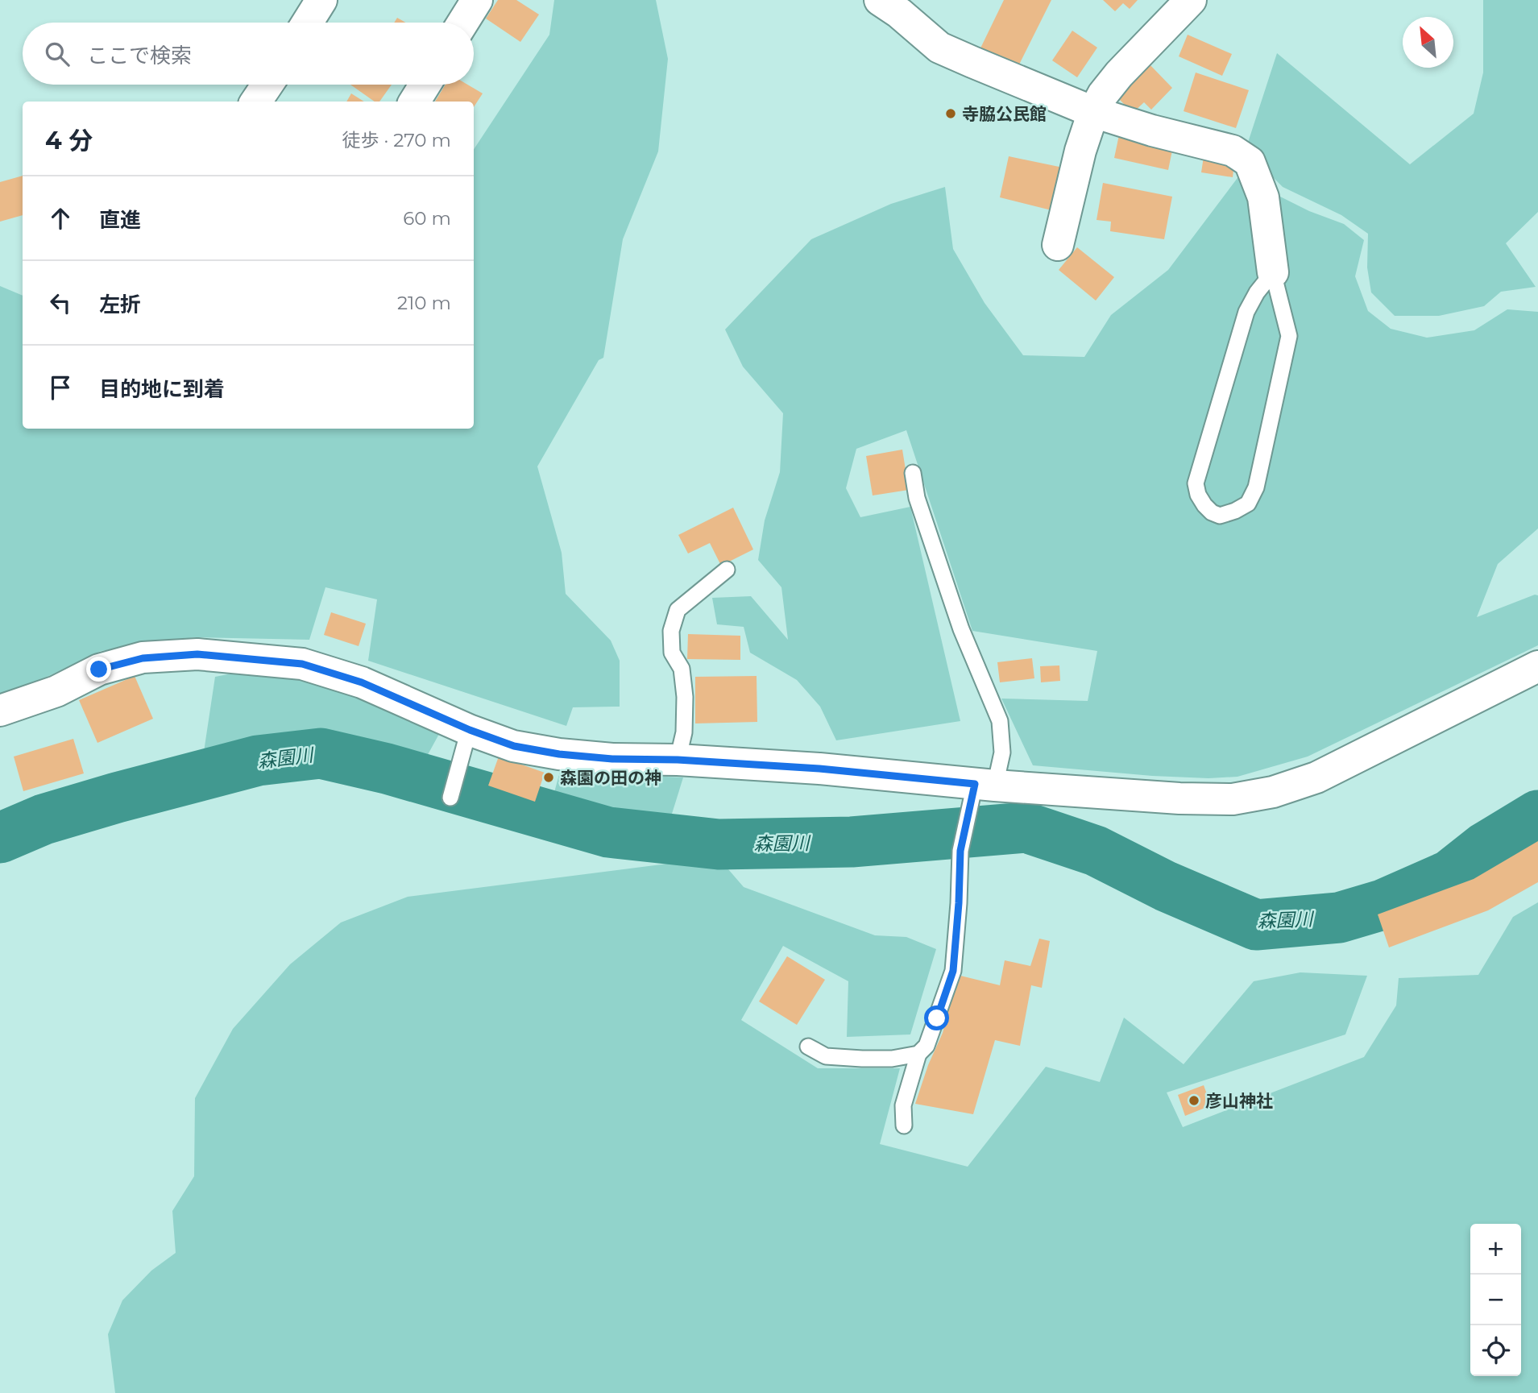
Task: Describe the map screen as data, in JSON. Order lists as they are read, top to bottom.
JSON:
{
  "water": ["森園川"],
  "places": ["寺脇公民館", "森園の田の神", "彦山神社"],
  "north": "top left",
  "page": {
    "search": "ここで検索",
    "heading": ["4 分", "徒歩 · 270 m"],
    "list": [
      ["直進", "60 m"],
      ["左折", "210 m"],
      "目的地に到着"
    ],
    "map_buttons": ["+", "−"]
  }
}
